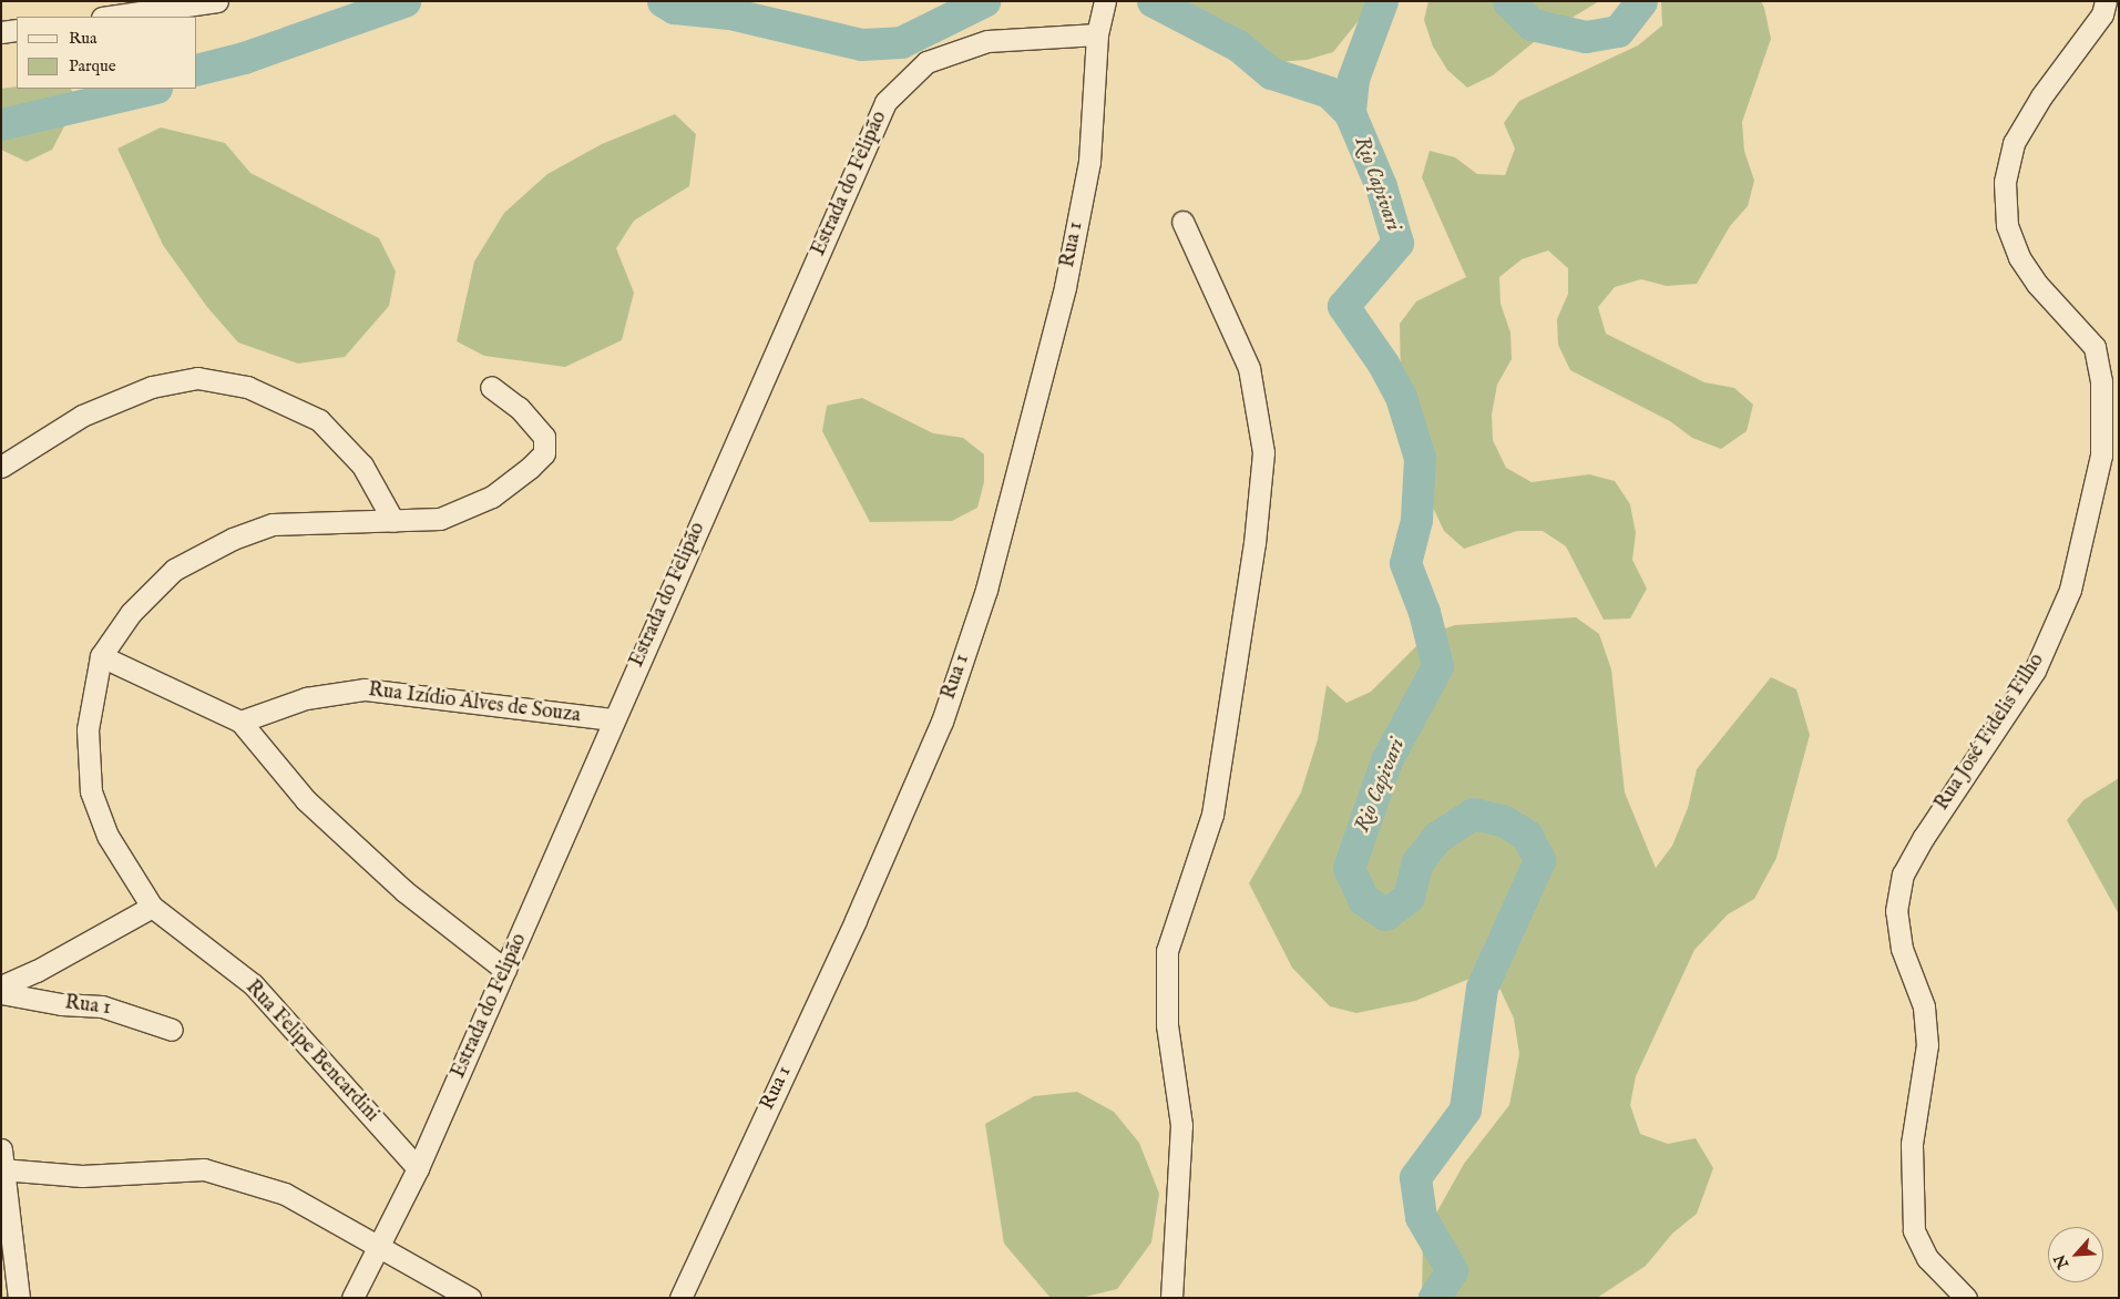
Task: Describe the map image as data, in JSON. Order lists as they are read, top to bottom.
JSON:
{
  "streets": {
    "street": [
      "Estrada do Felipão",
      "Rua 1",
      "Rua Izídio Alves de Souza",
      "Rua José Fidelis Filho",
      "Rua Felipe Bencardini"
    ]
  },
  "crossings": [
    ["Estrada do Felipão", "Rua 1"],
    ["Estrada do Felipão", "Rua Izídio Alves de Souza"],
    ["Estrada do Felipão", "Rua Felipe Bencardini"]
  ],
  "water": ["Rio Capivari"],
  "legend": ["Rua", "Parque"],
  "north": "bottom left"
}
